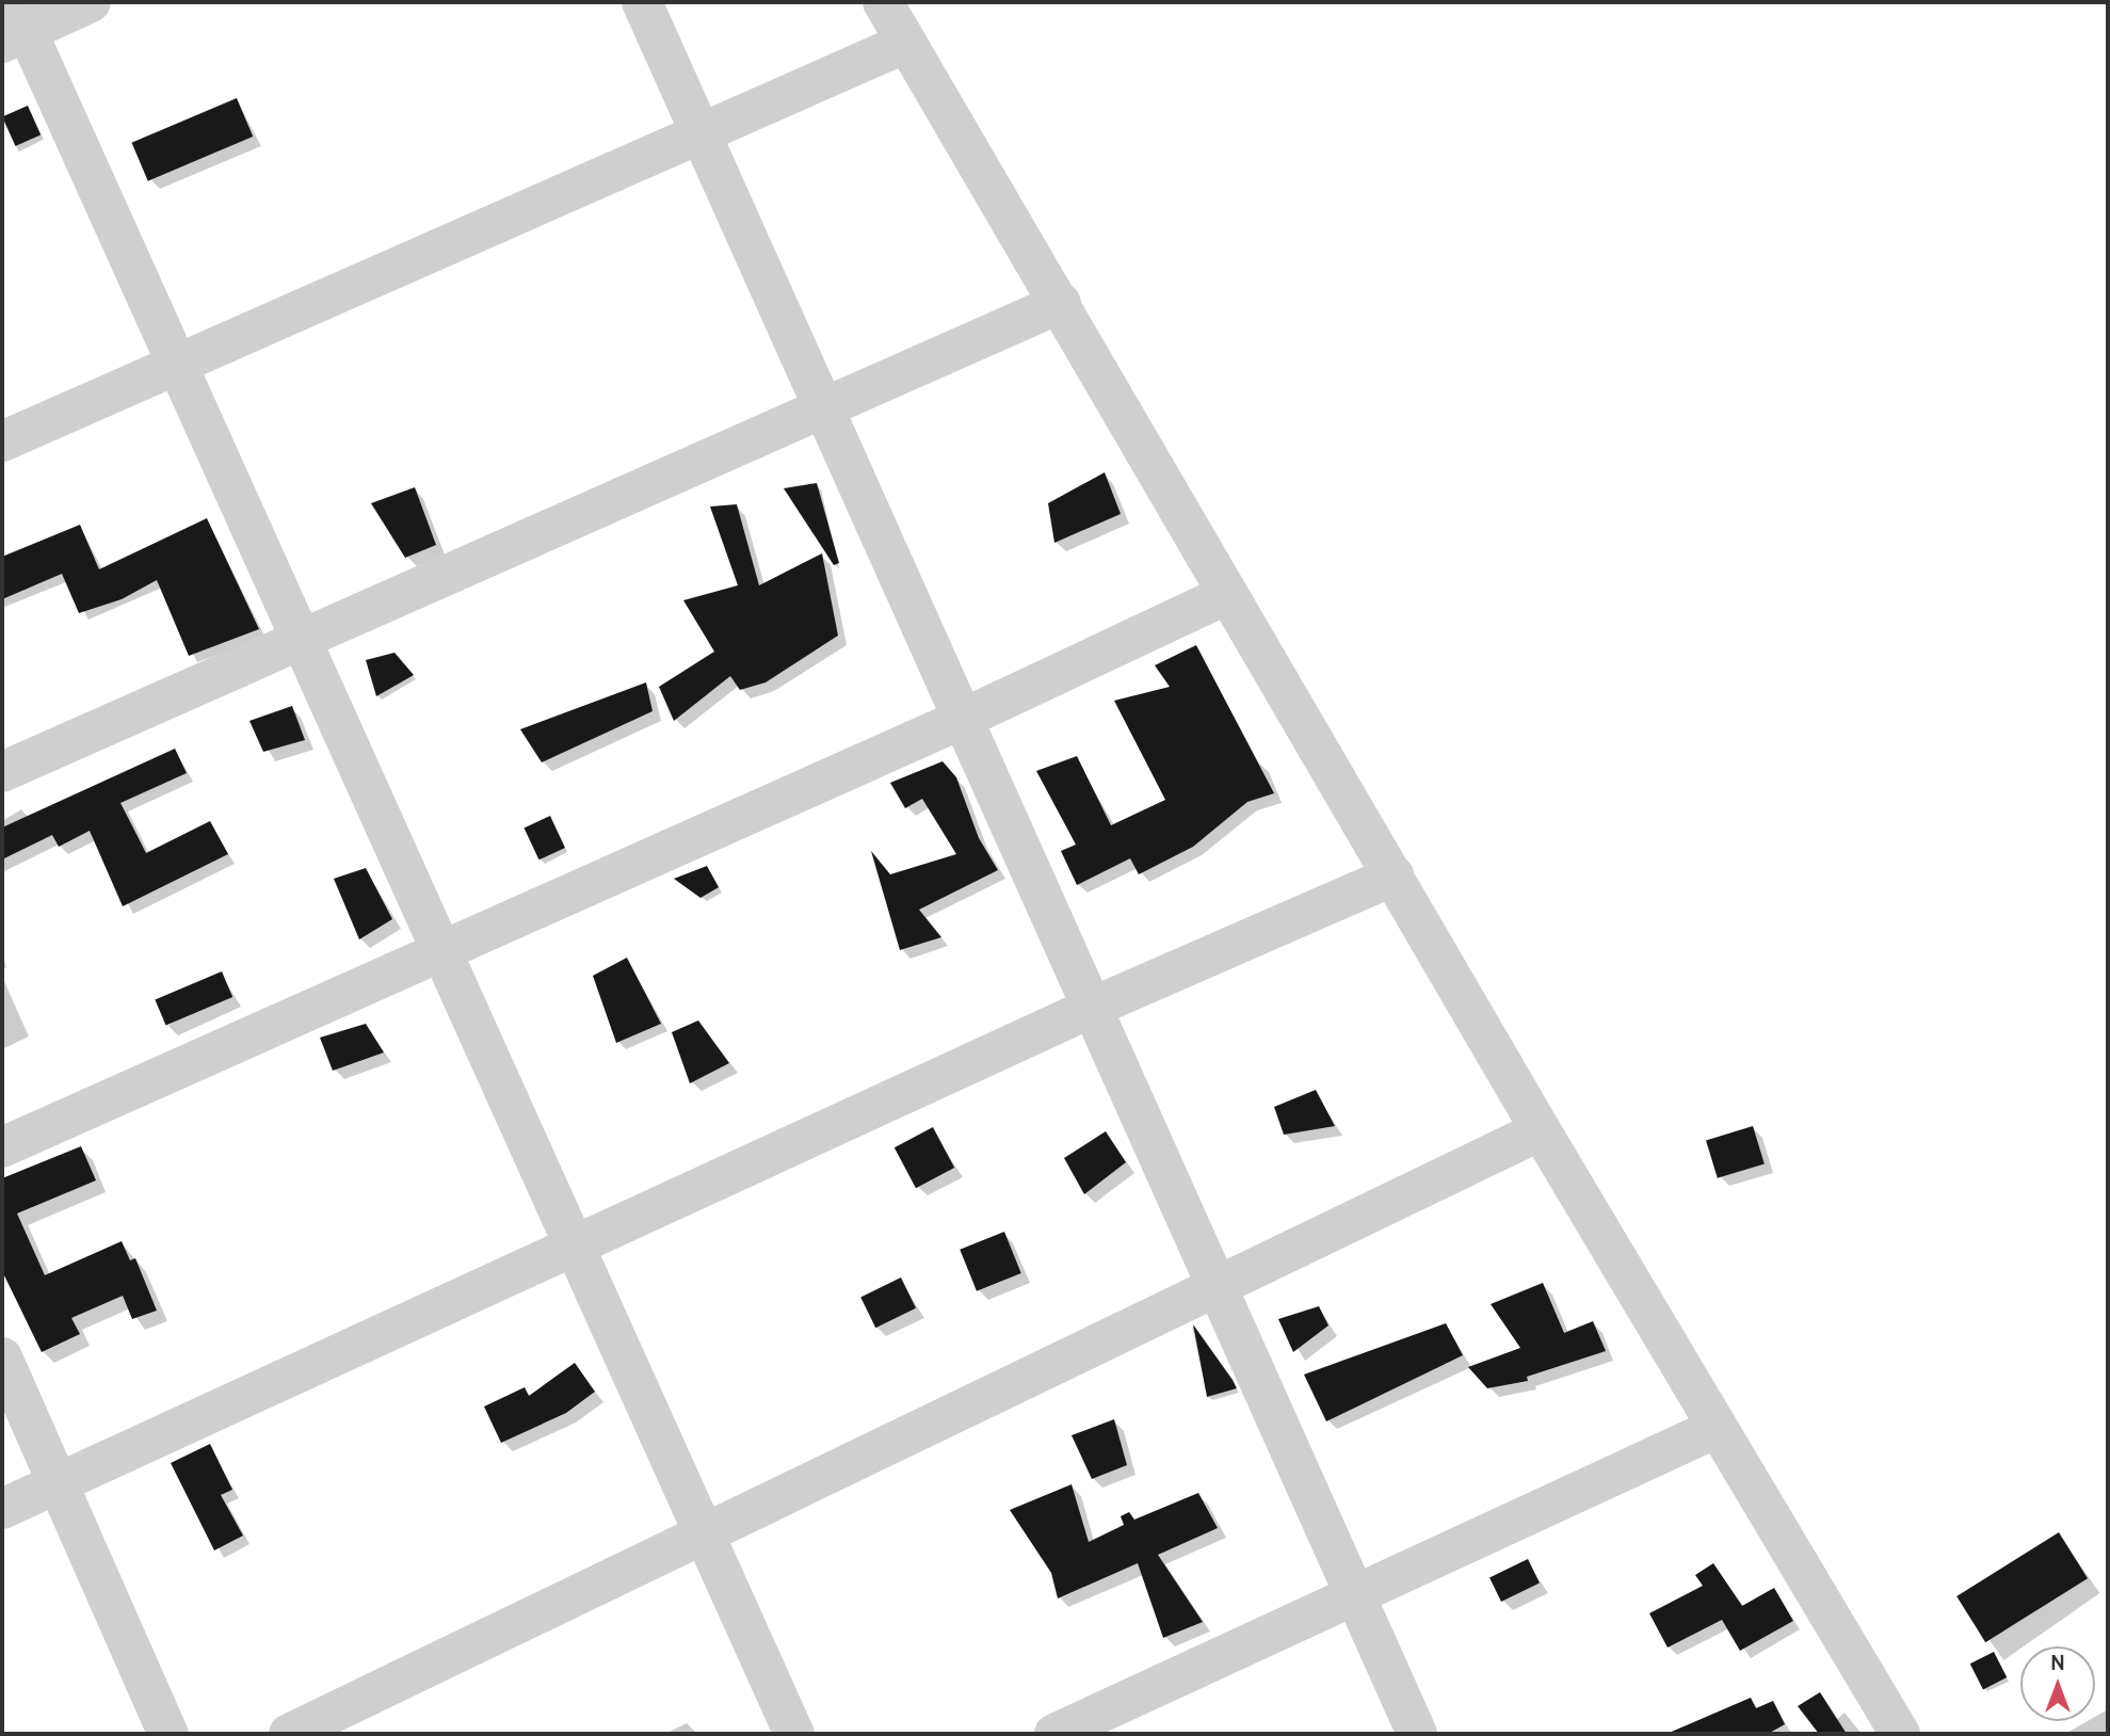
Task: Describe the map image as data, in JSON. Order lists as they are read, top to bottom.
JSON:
{
  "north": "top"
}
